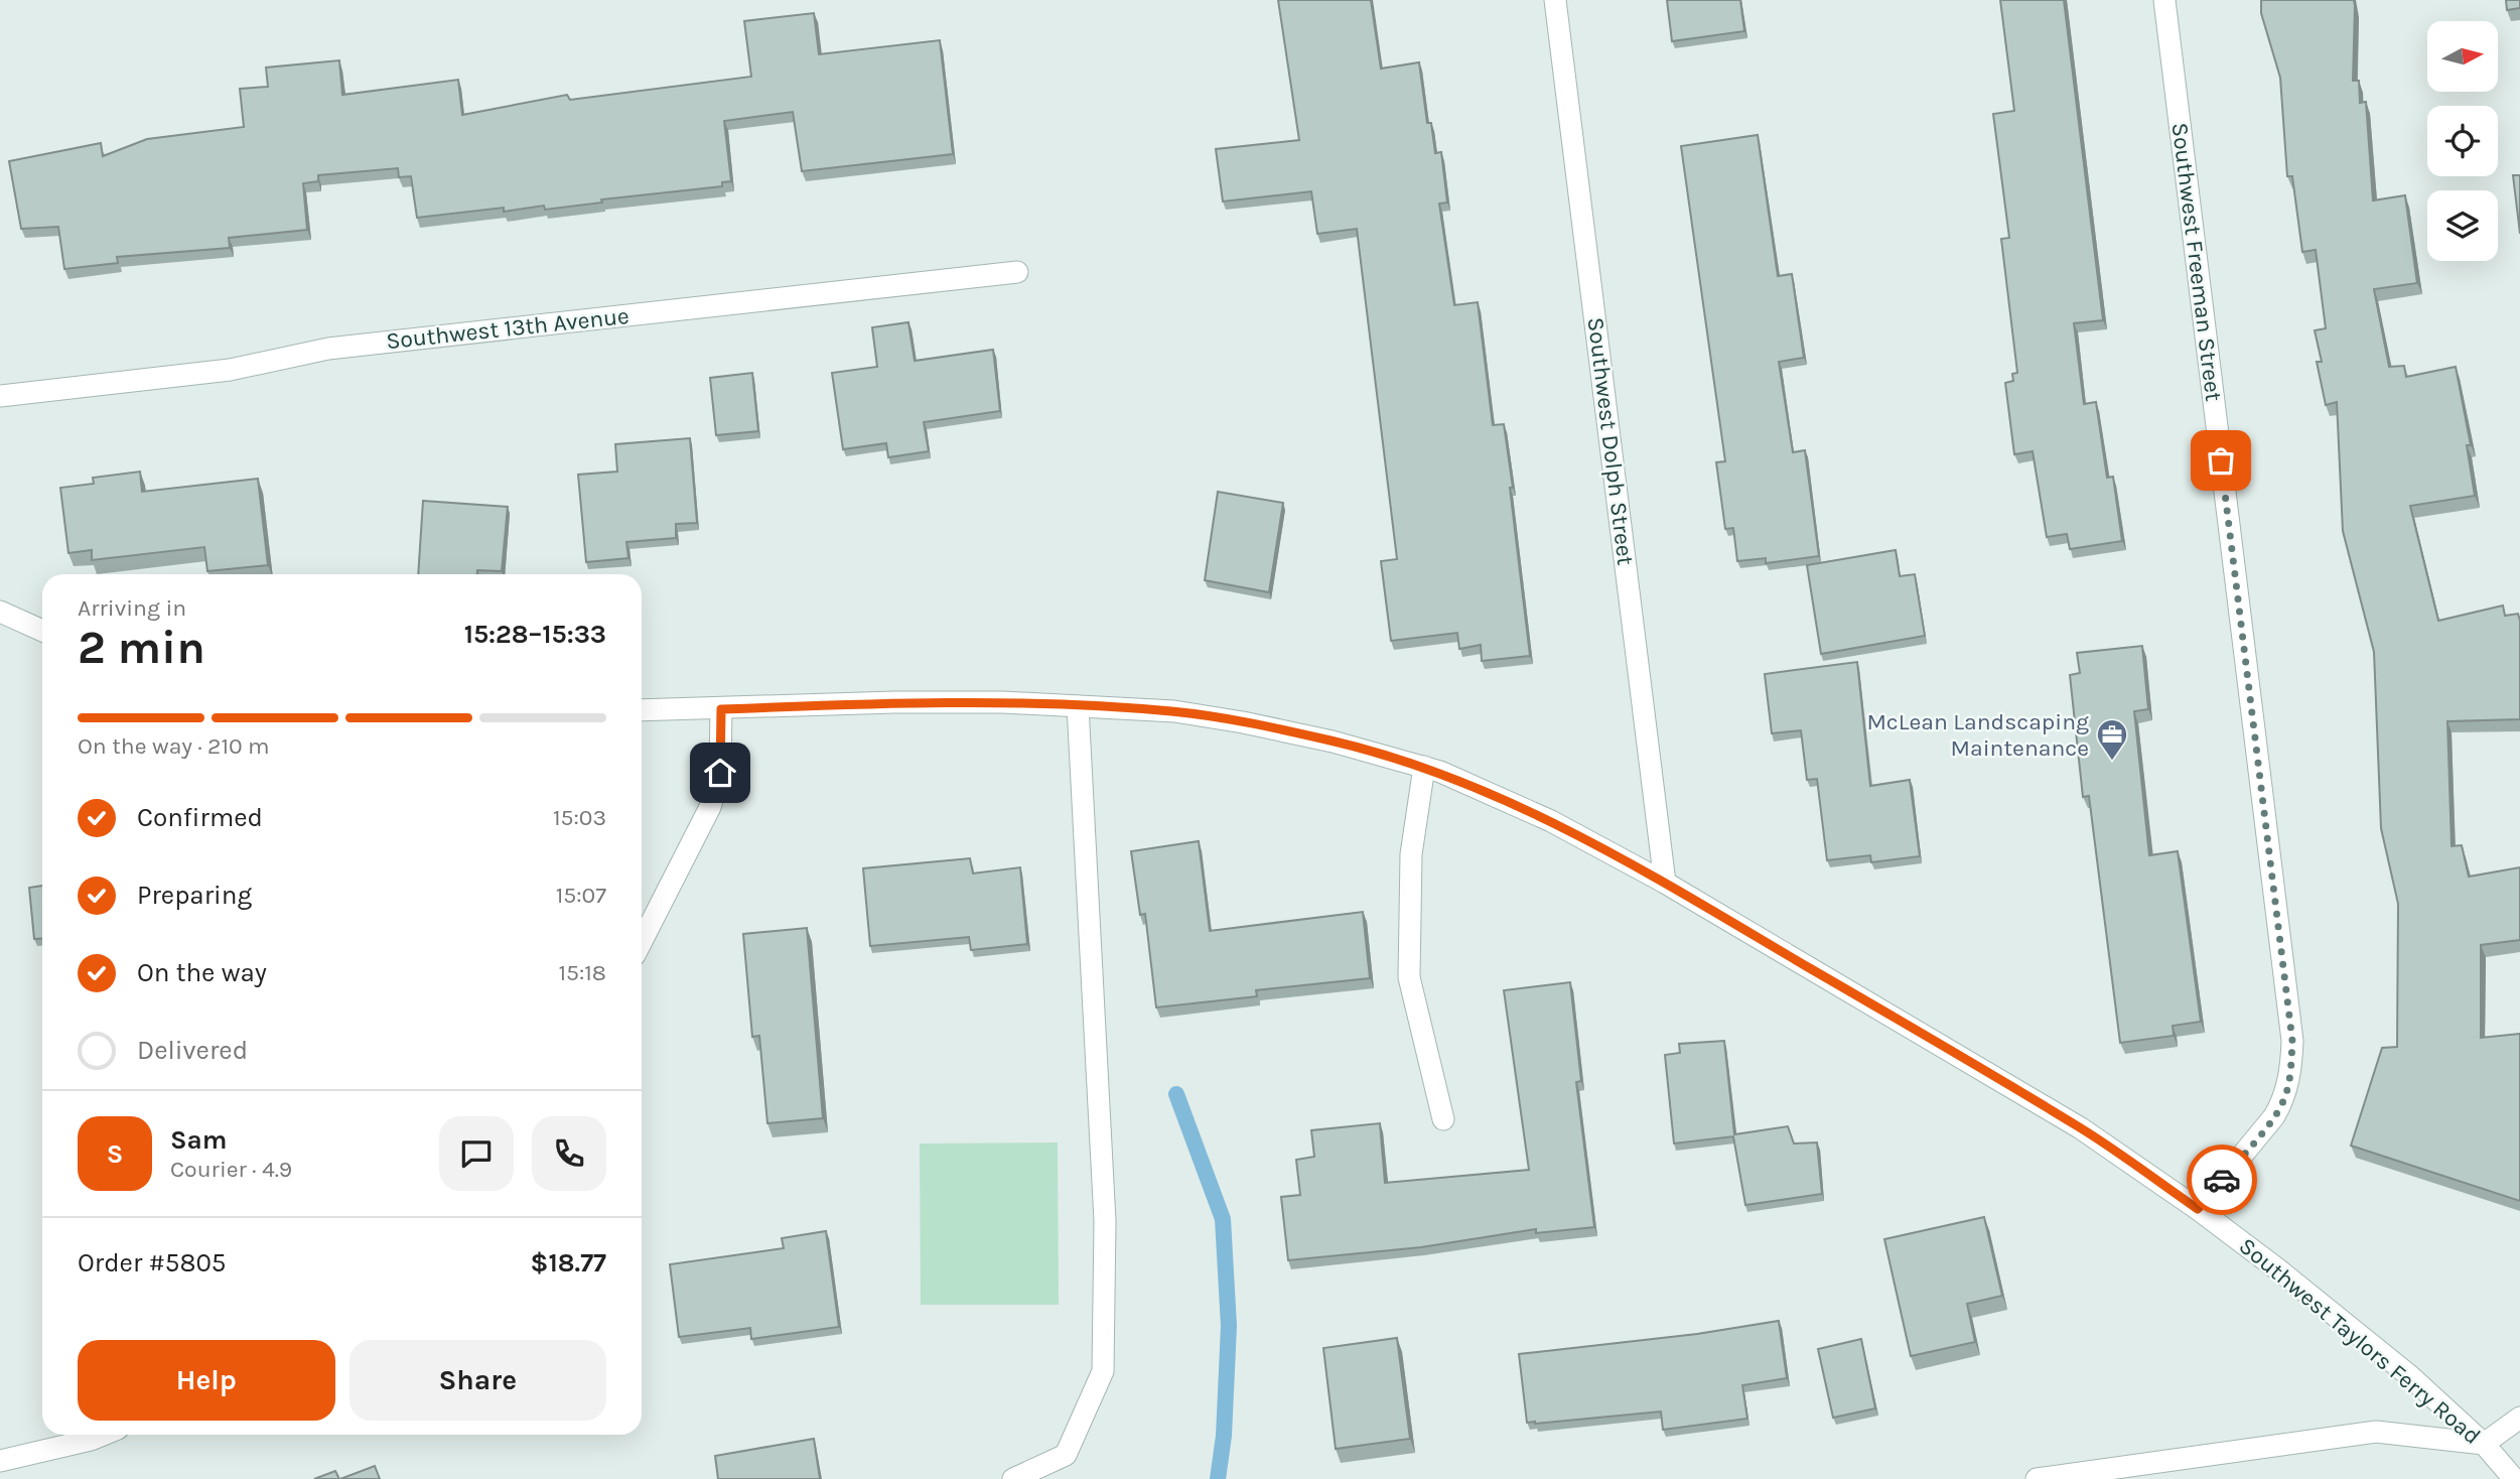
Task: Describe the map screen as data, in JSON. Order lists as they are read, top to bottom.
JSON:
{
  "streets": {
    "street": [
      "Southwest Freeman Street",
      "Southwest 13th Avenue",
      "Southwest Dolph Street",
      "Southwest Taylors Ferry Road"
    ]
  },
  "crossings": [
    ["Southwest Freeman Street", "Southwest Taylors Ferry Road"],
    ["Southwest Dolph Street", "Southwest Taylors Ferry Road"]
  ],
  "places": {
    "office": ["McLean Landscaping Maintenance"]
  },
  "north": "right",
  "page": {
    "heading": ["2 min", "Arriving in", "15:28–15:33"],
    "panel": [
      "Sam",
      "Courier · 4.9",
      "Order #5805",
      "$18.77"
    ],
    "bar": "On the way · 210 m",
    "list": [
      ["Confirmed", "15:03"],
      ["Preparing", "15:07"],
      ["On the way", "15:18"],
      "Delivered"
    ],
    "round": "S",
    "buttons": ["Help", "Share"]
  }
}
